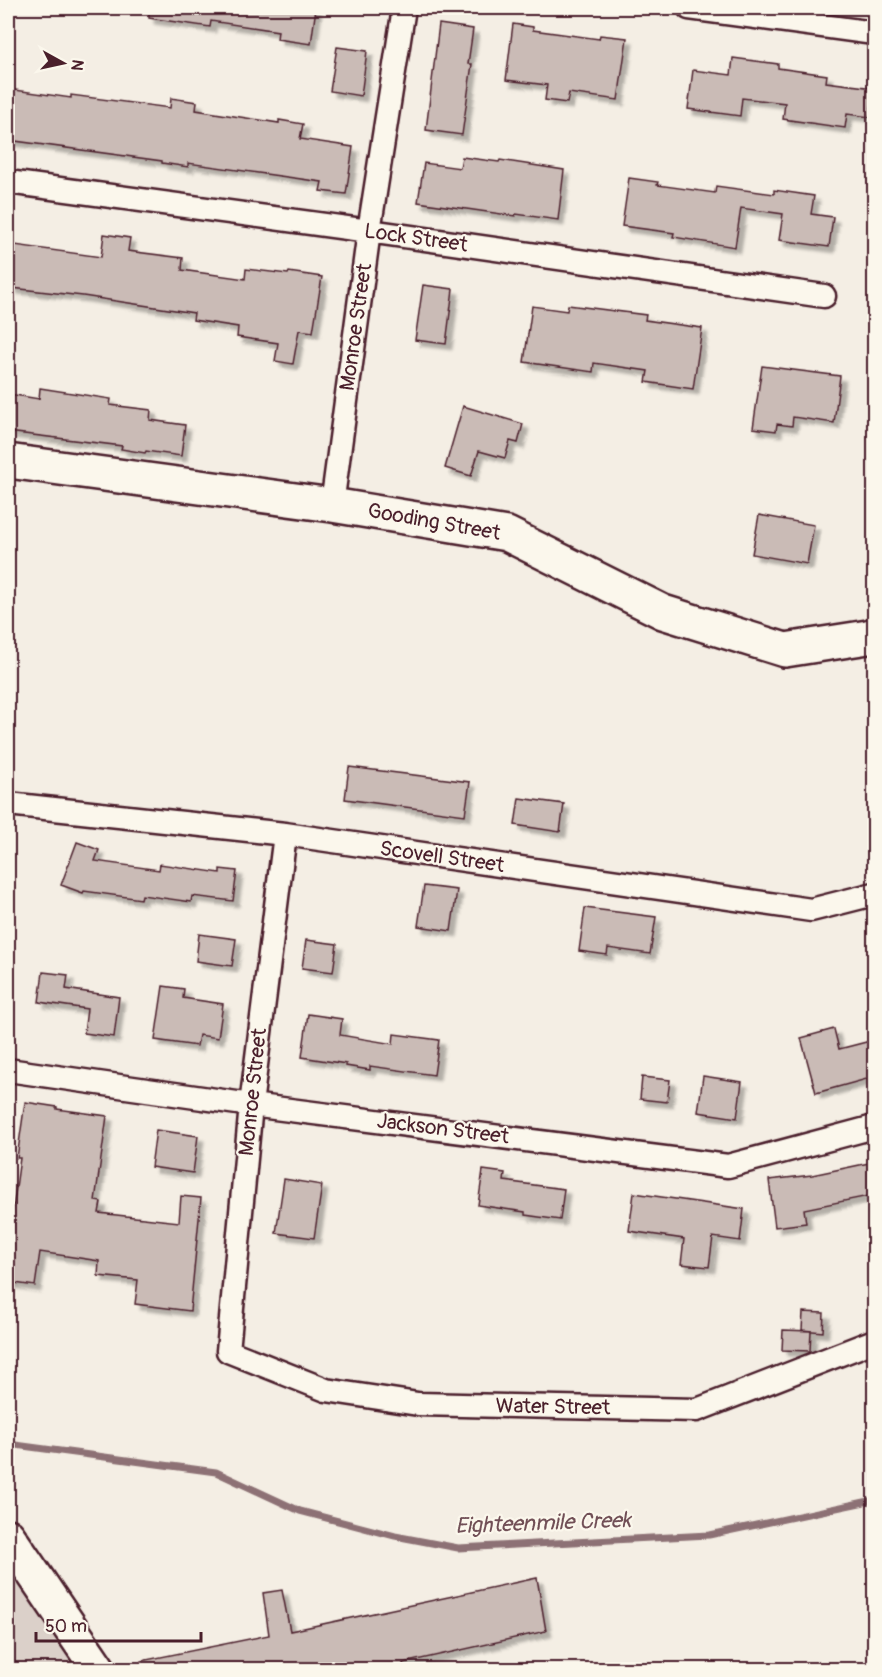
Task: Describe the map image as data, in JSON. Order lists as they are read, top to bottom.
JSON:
{
  "streets": {
    "street": [
      "Lock Street",
      "Monroe Street",
      "Gooding Street",
      "Scovell Street",
      "Jackson Street",
      "Water Street"
    ]
  },
  "crossings": [
    ["Lock Street", "Monroe Street"],
    ["Monroe Street", "Gooding Street"],
    ["Monroe Street", "Scovell Street"],
    ["Monroe Street", "Jackson Street"],
    ["Monroe Street", "Water Street"]
  ],
  "water": ["Eighteenmile Creek"],
  "scale_bar": "50 m",
  "north": "right"
}
